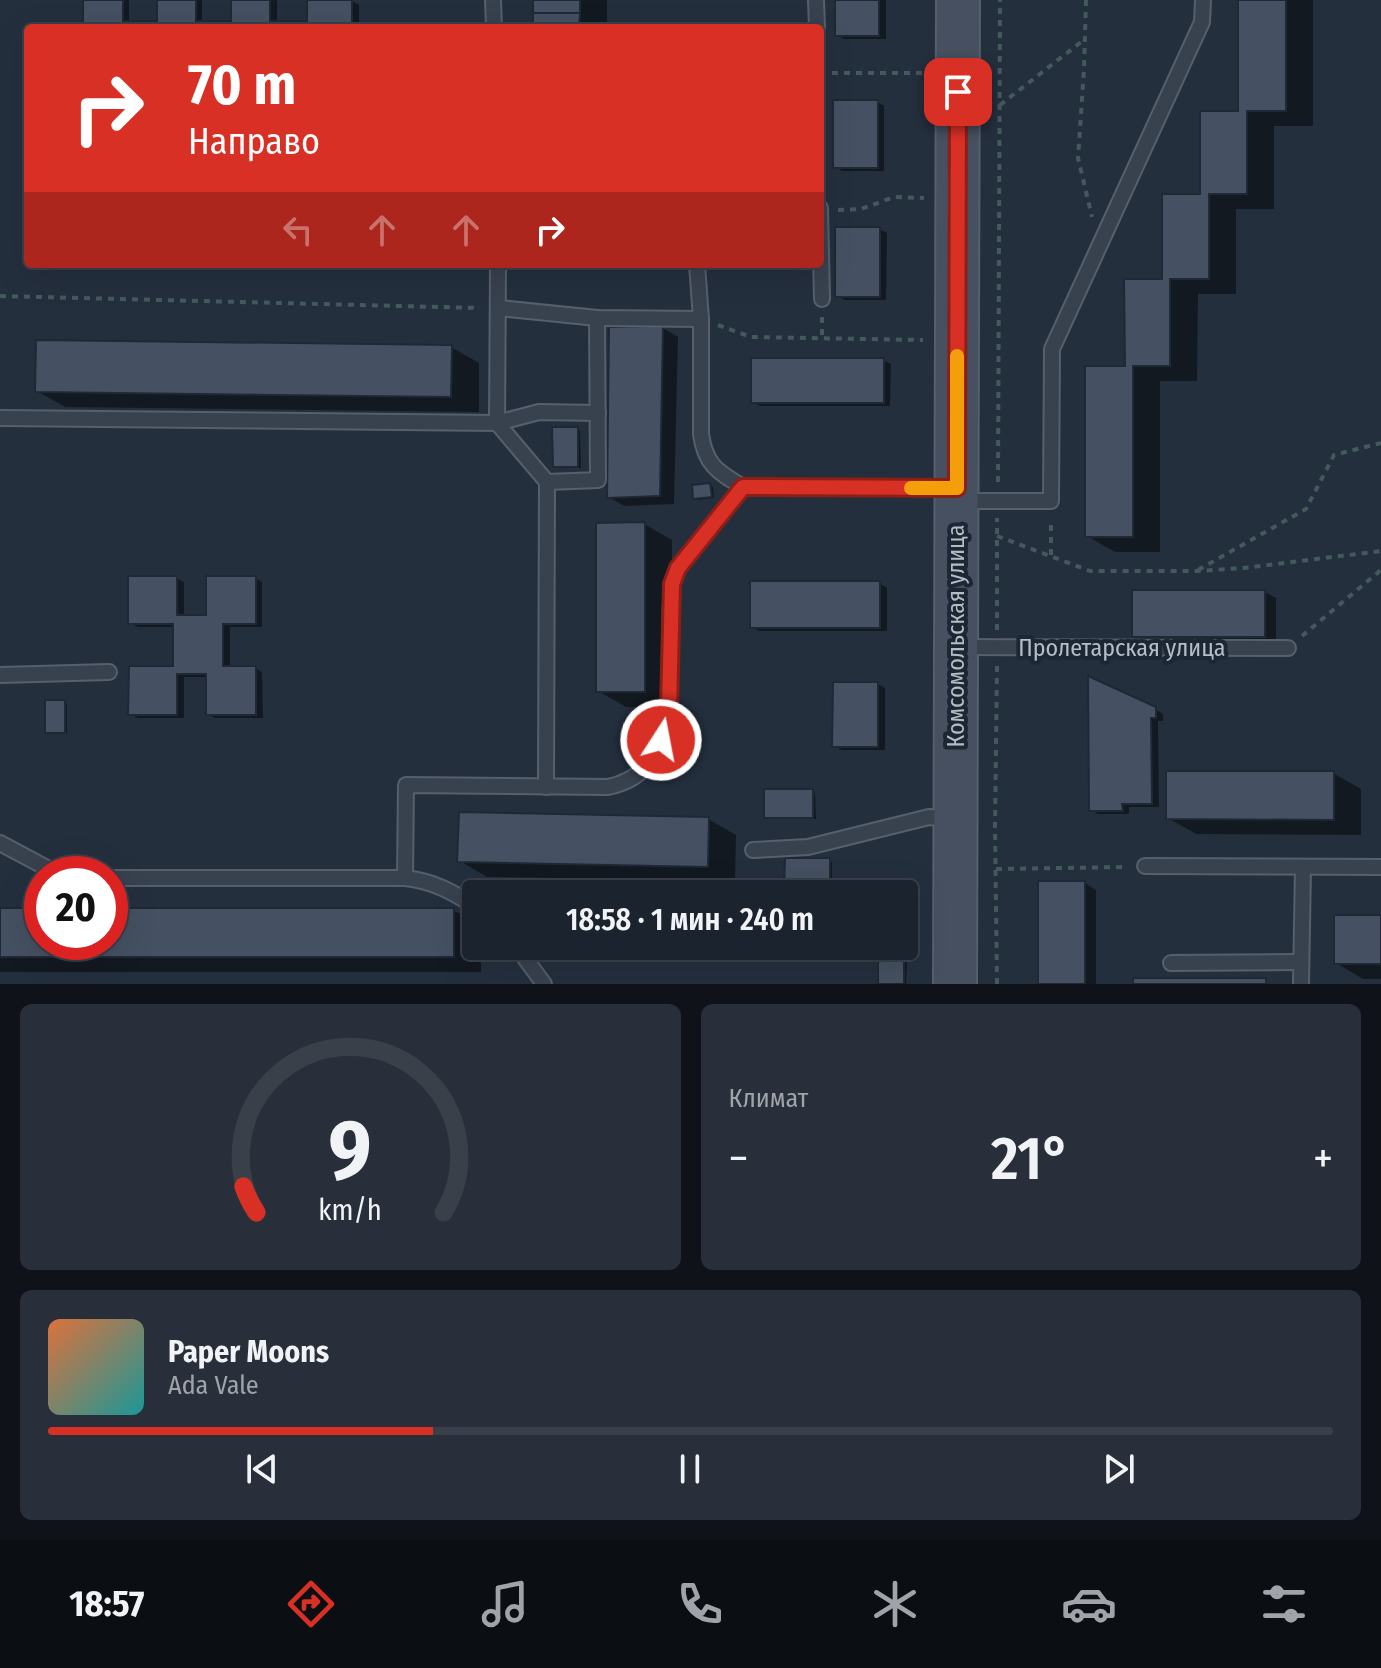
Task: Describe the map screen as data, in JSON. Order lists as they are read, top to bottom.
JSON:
{
  "streets": {
    "street": ["Комсомольская улица"],
    "lane": ["Пролетарская улица"]
  },
  "crossings": [
    ["Комсомольская улица", "Пролетарская улица"]
  ],
  "page": {
    "turn": ["70 m", "Направо"],
    "limit": "20",
    "trip": "18:58 · 1 мин · 240 m",
    "tile": "Климат",
    "heat": ["−", "21°", "+"],
    "song": ["Paper Moons", "Ada Vale"],
    "tabs": "18:57",
    "gauge": ["9", "km/h"]
  }
}
